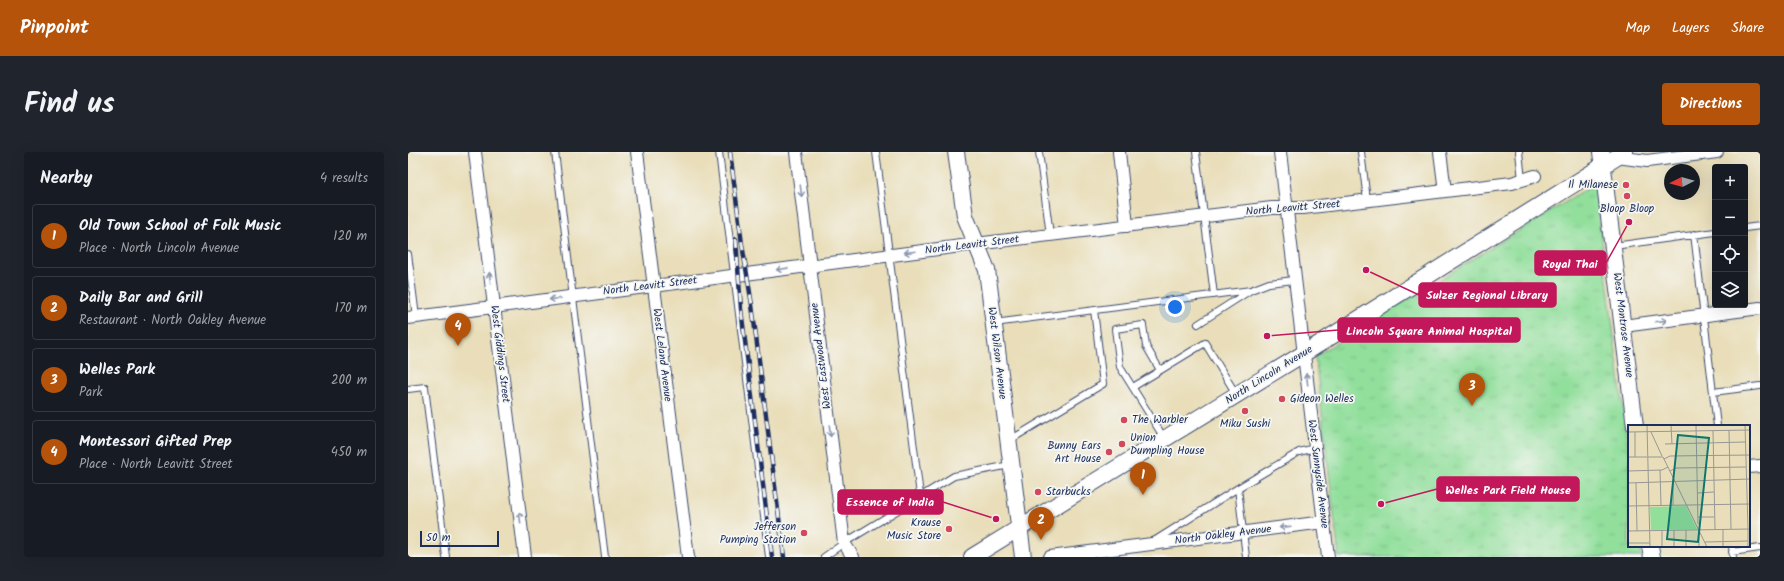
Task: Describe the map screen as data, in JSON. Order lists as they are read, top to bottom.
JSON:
{
  "streets": {
    "main road": ["West Montrose Avenue", "West Wilson Avenue", "North Lincoln Avenue"],
    "street": [
      "North Leavitt Street",
      "West Giddings Street",
      "West Leland Avenue",
      "West Eastwood Avenue",
      "West Sunnyside Avenue",
      "North Oakley Avenue"
    ]
  },
  "crossings": [
    ["North Leavitt Street", "West Wilson Avenue"],
    ["North Leavitt Street", "West Giddings Street"],
    ["North Leavitt Street", "West Leland Avenue"],
    ["North Leavitt Street", "West Eastwood Avenue"],
    ["North Leavitt Street", "West Sunnyside Avenue"],
    ["West Montrose Avenue", "North Lincoln Avenue"],
    ["West Wilson Avenue", "North Lincoln Avenue"],
    ["North Lincoln Avenue", "West Sunnyside Avenue"],
    ["West Sunnyside Avenue", "North Oakley Avenue"]
  ],
  "one_way": ["West Giddings Street", "West Eastwood Avenue"],
  "places": [
    "Il Milanese",
    "Bloop Bloop",
    "Royal Thai",
    "Sulzer Regional Library",
    "Lincoln Square Animal Hospital",
    "Gideon Welles",
    "Miku Sushi",
    "The Warbler",
    "Union Dumpling House",
    "Bunny Ears Art House",
    "Starbucks",
    "Welles Park Field House",
    "Essence of India",
    "Krause Music Store",
    "Jefferson Pumping Station"
  ],
  "scale_bar": "50 m",
  "north": "left",
  "page": {
    "header": "Pinpoint",
    "nav": ["Map", "Layers", "Share"],
    "title": "Find us",
    "buttons": "Directions",
    "heading": ["Nearby", "4 results"],
    "map_buttons": ["+", "−"],
    "list": [
      {
        "mark": "1",
        "name": "Old Town School of Folk Music",
        "note": "Place · North Lincoln Avenue",
        "value": "120 m"
      },
      {
        "mark": "2",
        "name": "Daily Bar and Grill",
        "note": "Restaurant · North Oakley Avenue",
        "value": "170 m"
      },
      {
        "mark": "3",
        "name": "Welles Park",
        "note": "Park",
        "value": "200 m"
      },
      {
        "mark": "4",
        "name": "Montessori Gifted Prep",
        "note": "Place · North Leavitt Street",
        "value": "450 m"
      }
    ],
    "pins": [
      "4",
      "3",
      "1",
      "2"
    ],
    "scale": "50 m"
  }
}
